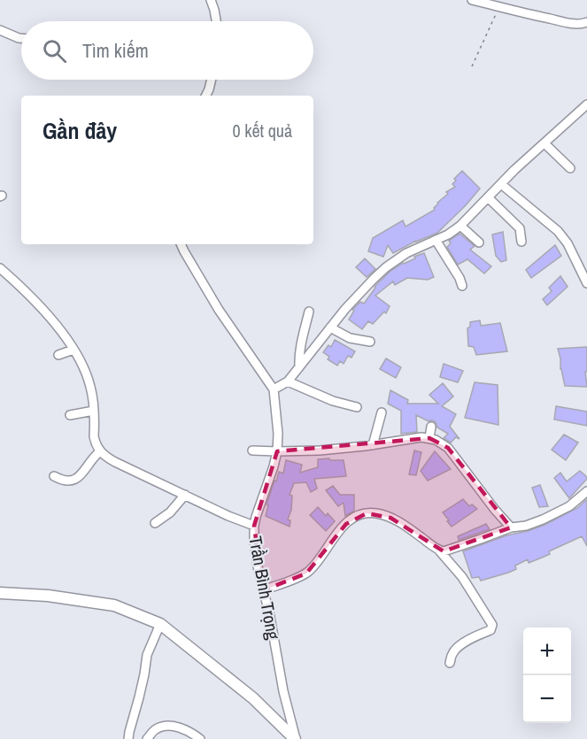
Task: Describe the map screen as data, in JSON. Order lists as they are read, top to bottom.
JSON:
{
  "streets": {
    "street": ["Trần Bình Trọng"]
  },
  "page": {
    "search": "Tìm kiếm",
    "heading": ["Gần đây", "0 kết quả"],
    "map_buttons": ["+", "−"]
  }
}
